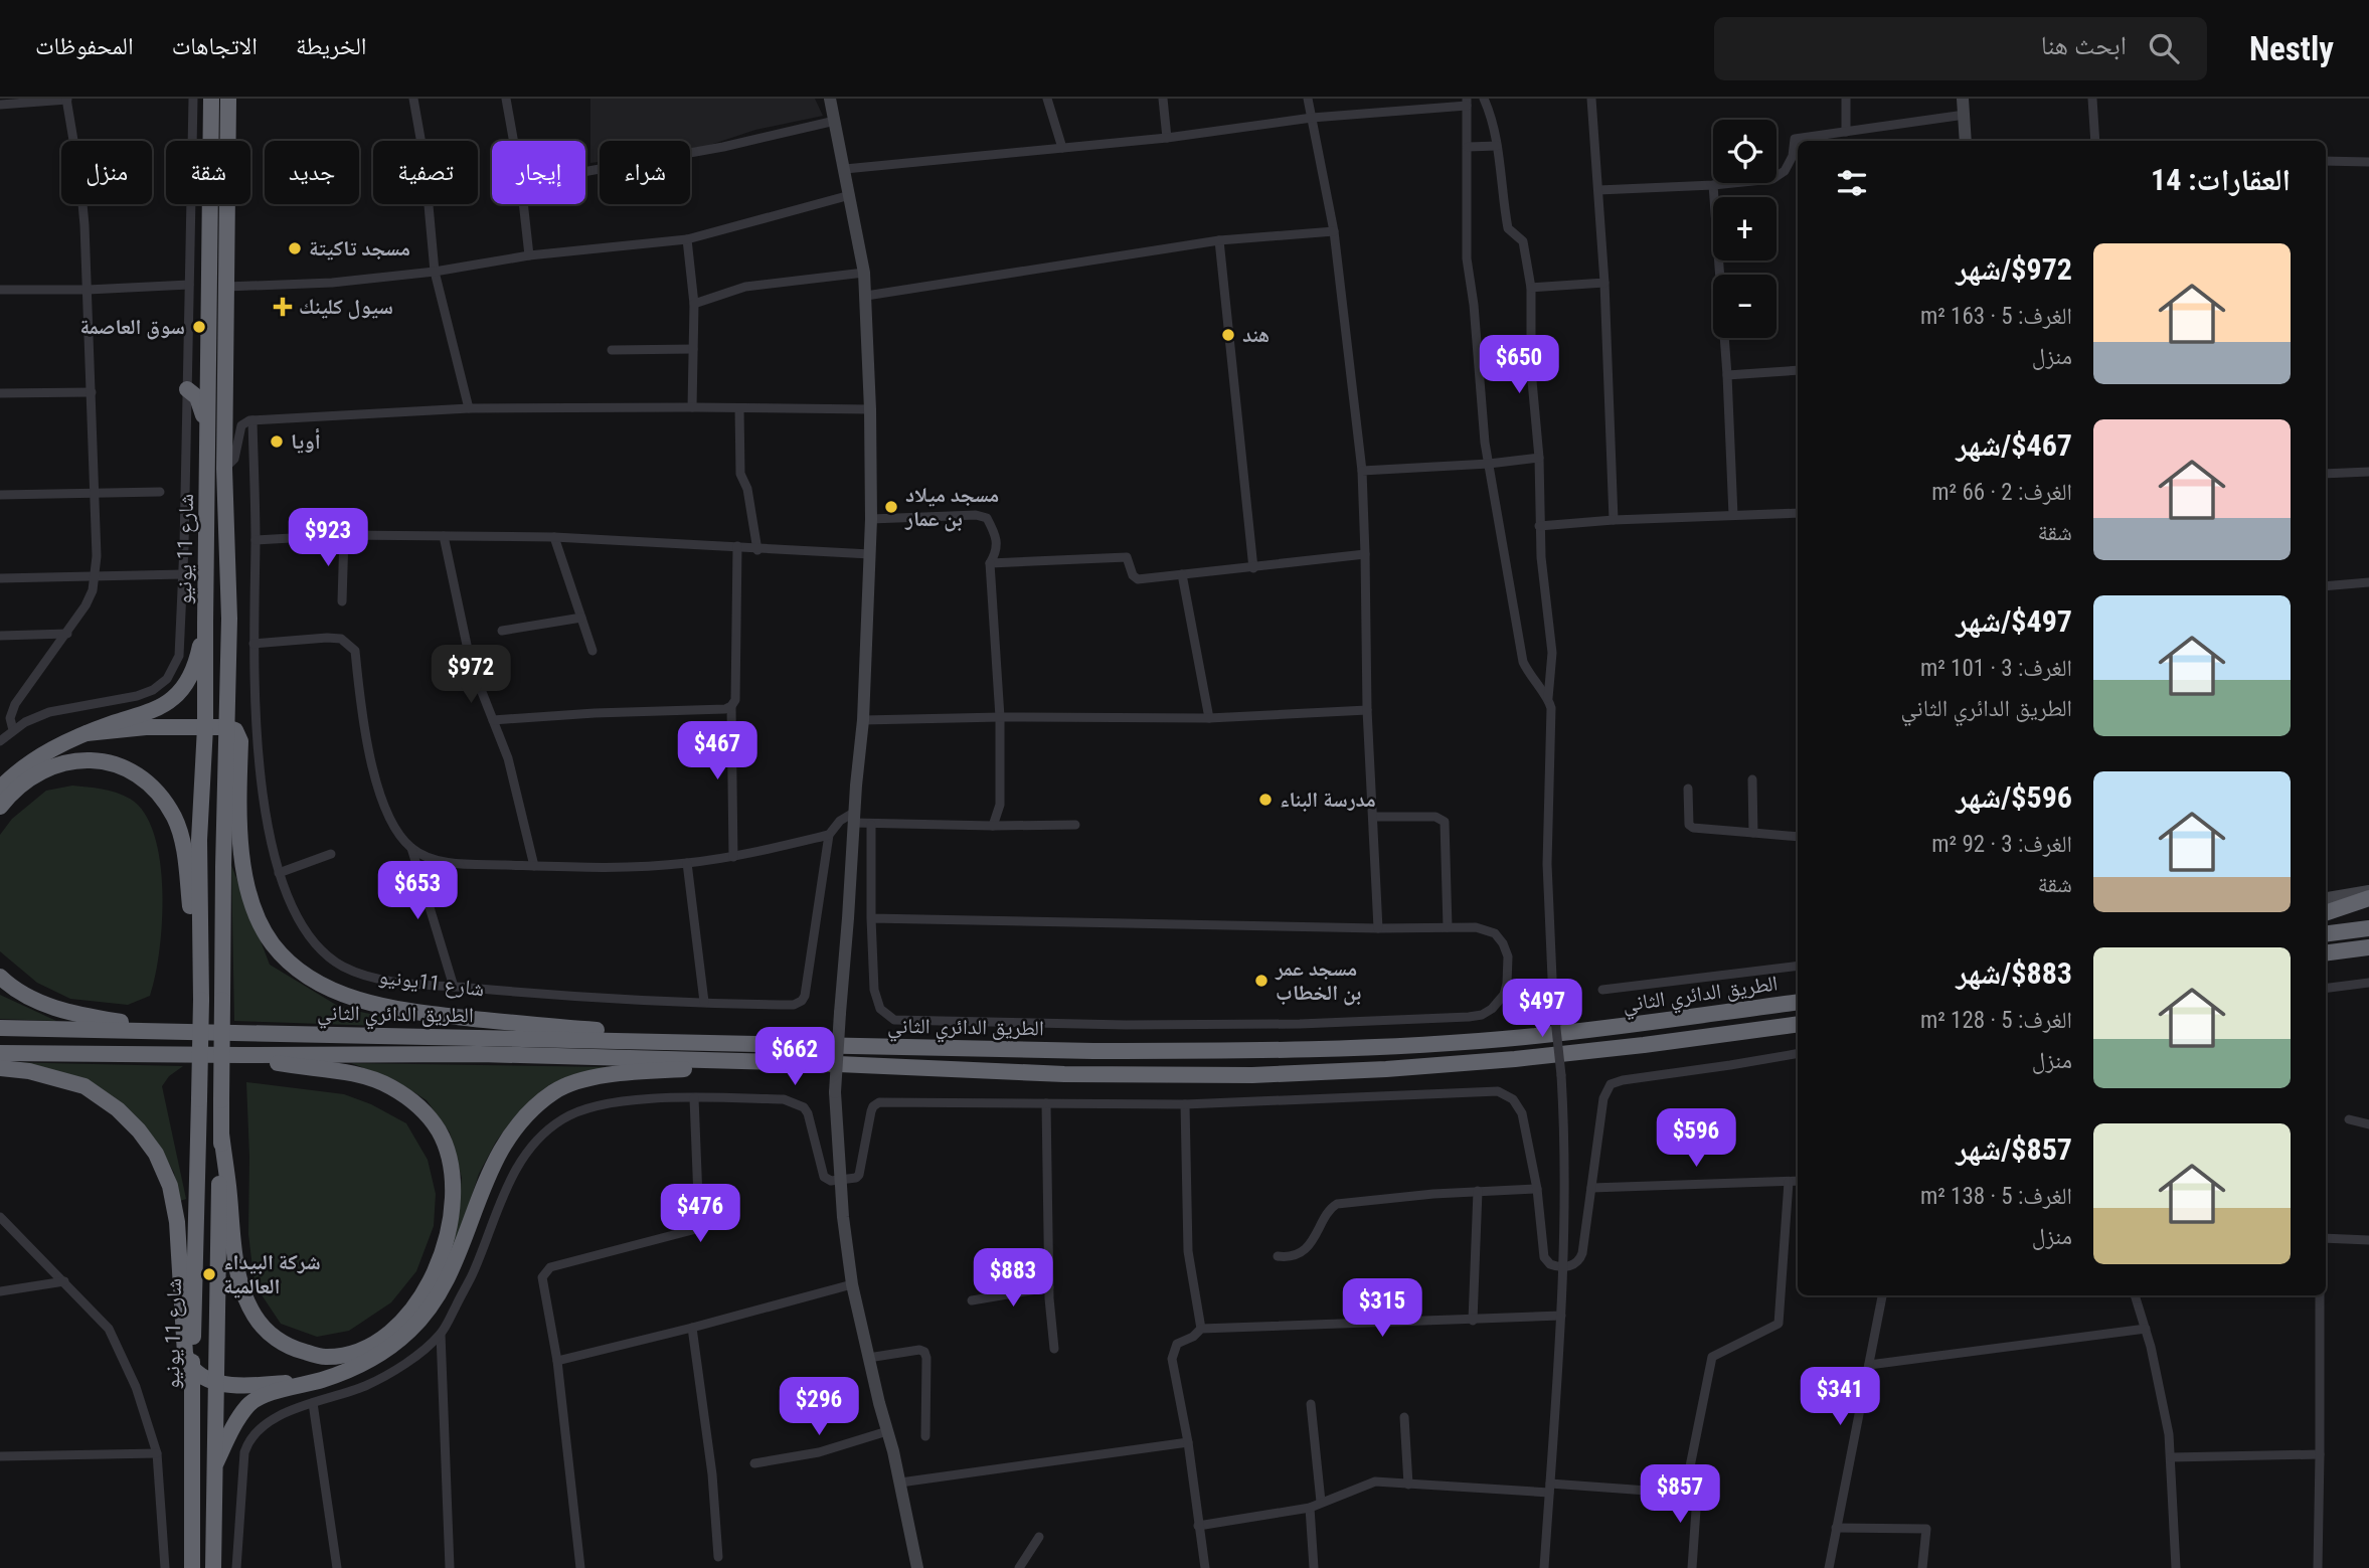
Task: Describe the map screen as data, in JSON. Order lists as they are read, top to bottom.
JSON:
{
  "streets": {
    "highway": ["شارع 11 يونيو", "الطريق الدائري الثاني"],
    "street": ["شارع 11يونيو"]
  },
  "places": {
    "other": [
      "مسجد تاكيتة",
      "سوق العاصمة",
      "هند",
      "أويا",
      "مسجد ميلاد بن عمار",
      "مدرسة البناء",
      "مسجد عمر بن الخطاب",
      "شركة البيداء العالمية"
    ],
    "health": ["سيول كلينك"]
  },
  "page": {
    "header": "Nestly",
    "search": "ابحث هنا",
    "nav": ["الخريطة", "الاتجاهات", "المحفوظات"],
    "map_buttons": ["+", "−"],
    "chip": [
      "شراء",
      "إيجار",
      "تصفية",
      "جديد",
      "شقة",
      "منزل"
    ],
    "heading": "العقارات: 14",
    "list": [
      {
        "name": "$972/شهر",
        "note": "الغرف: 5 · 163 m² · منزل"
      },
      {
        "name": "$467/شهر",
        "note": "الغرف: 2 · 66 m² · شقة"
      },
      {
        "name": "$497/شهر",
        "note": "الغرف: 3 · 101 m² · الطريق الدائري الثاني"
      },
      {
        "name": "$596/شهر",
        "note": "الغرف: 3 · 92 m² · شقة"
      },
      {
        "name": "$883/شهر",
        "note": "الغرف: 5 · 128 m² · منزل"
      },
      {
        "name": "$857/شهر",
        "note": "الغرف: 5 · 138 m² · منزل"
      }
    ],
    "price": [
      "$650",
      "$923",
      "$972",
      "$467",
      "$653",
      "$497",
      "$662",
      "$596",
      "$476",
      "$883",
      "$315",
      "$341",
      "$296",
      "$857"
    ]
  }
}
